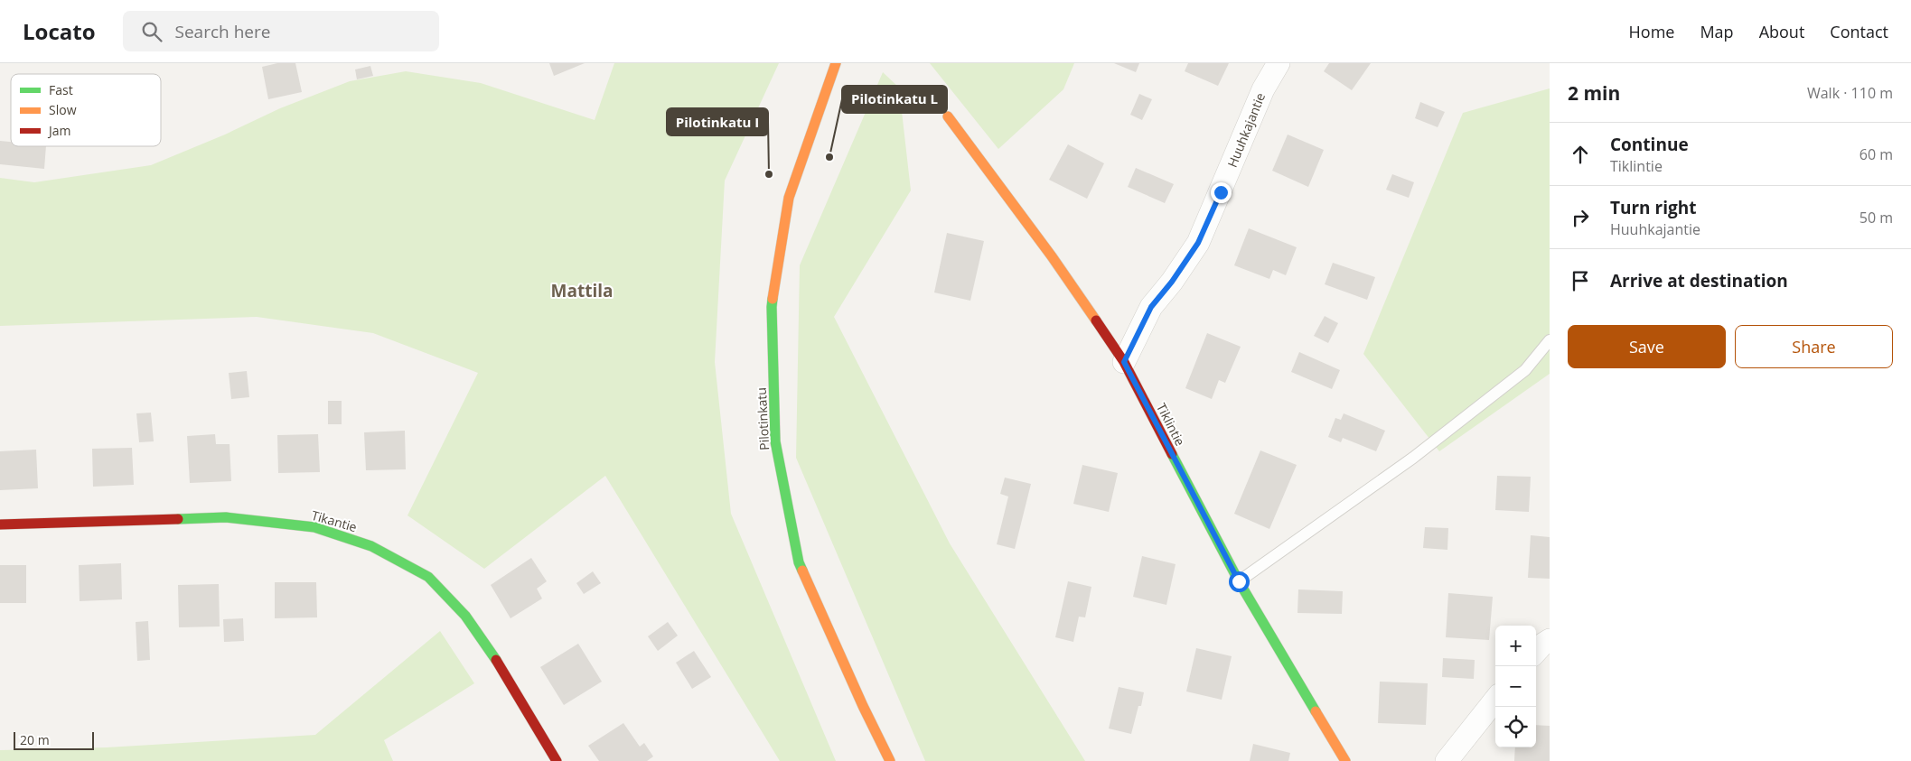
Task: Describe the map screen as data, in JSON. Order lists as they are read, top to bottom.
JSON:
{
  "streets": {
    "street": [
      "Huuhkajantie",
      "Pilotinkatu",
      "Tiklintie",
      "Tikantie"
    ]
  },
  "crossings": [
    ["Huuhkajantie", "Tiklintie"]
  ],
  "districts": ["Mattila"],
  "places": ["Pilotinkatu L", "Pilotinkatu I"],
  "legend": ["Fast", "Slow", "Jam"],
  "scale_bar": "20 m",
  "page": {
    "header": "Locato",
    "search": "Search here",
    "nav": [
      "Home",
      "Map",
      "About",
      "Contact"
    ],
    "heading": ["2 min", "Walk · 110 m"],
    "list": [
      ["Continue", "Tiklintie", "60 m"],
      ["Turn right", "Huuhkajantie", "50 m"],
      "Arrive at destination"
    ],
    "buttons": ["Save", "Share"],
    "map_buttons": ["+", "−"],
    "scale": "20 m"
  }
}
